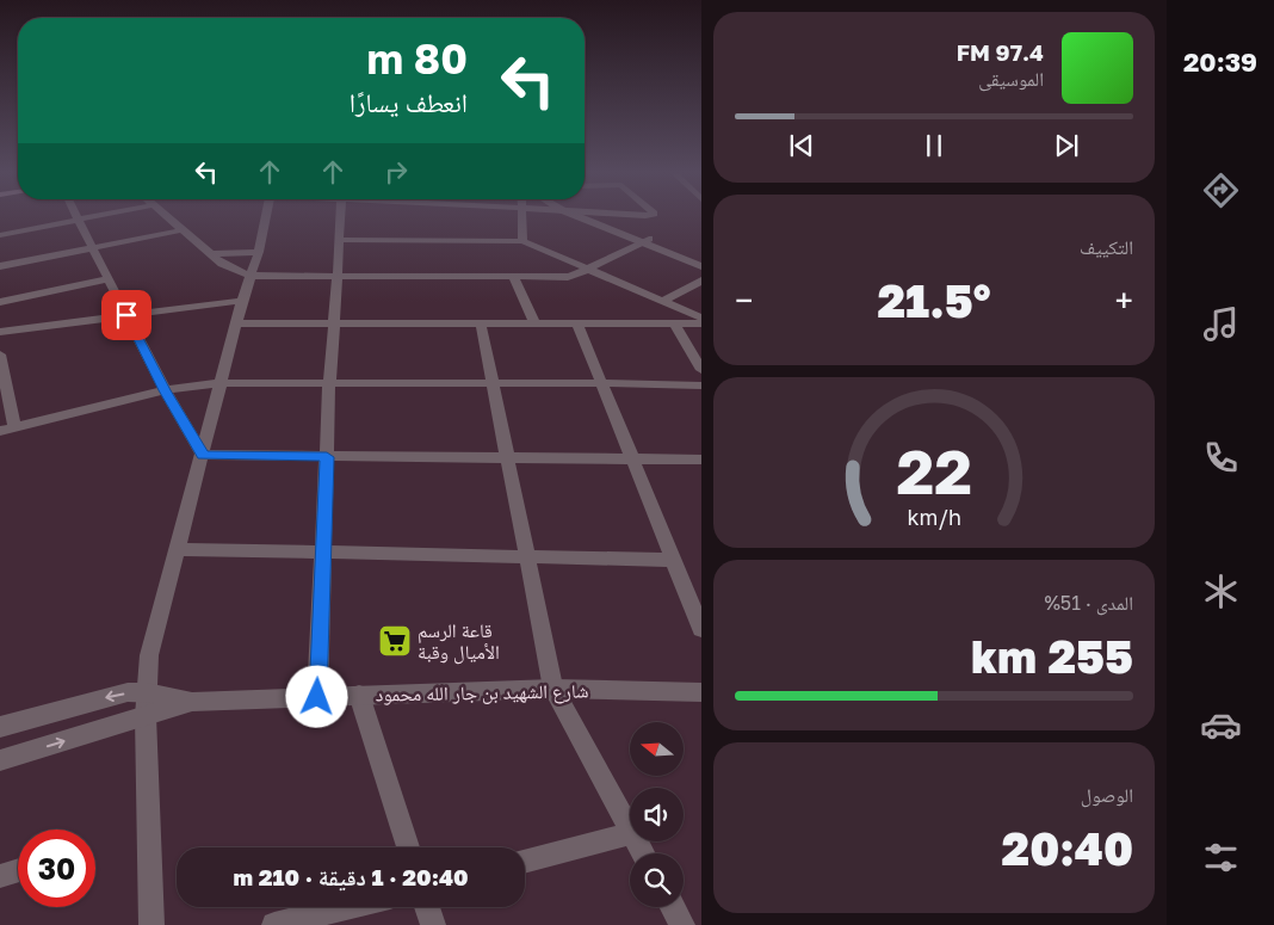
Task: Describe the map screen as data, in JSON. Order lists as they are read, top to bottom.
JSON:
{
  "streets": {
    "street": ["شارع الشهيد بن جار الله محمود"]
  },
  "places": {
    "supermarket": ["قاعة الرسم الأميال وقبة"]
  },
  "north": "left",
  "page": {
    "tabs": "20:39",
    "turn": ["80 m", "انعطف يسارًا"],
    "song": ["97.4 FM", "الموسيقى"],
    "tile": [
      "التكييف",
      ["المدى · 51%", "255 km"],
      ["الوصول", "20:40"]
    ],
    "heat": ["−", "21.5°", "+"],
    "limit": "30",
    "trip": "20:40 · 1 دقيقة · 210 m",
    "gauge": ["22", "km/h"]
  }
}
